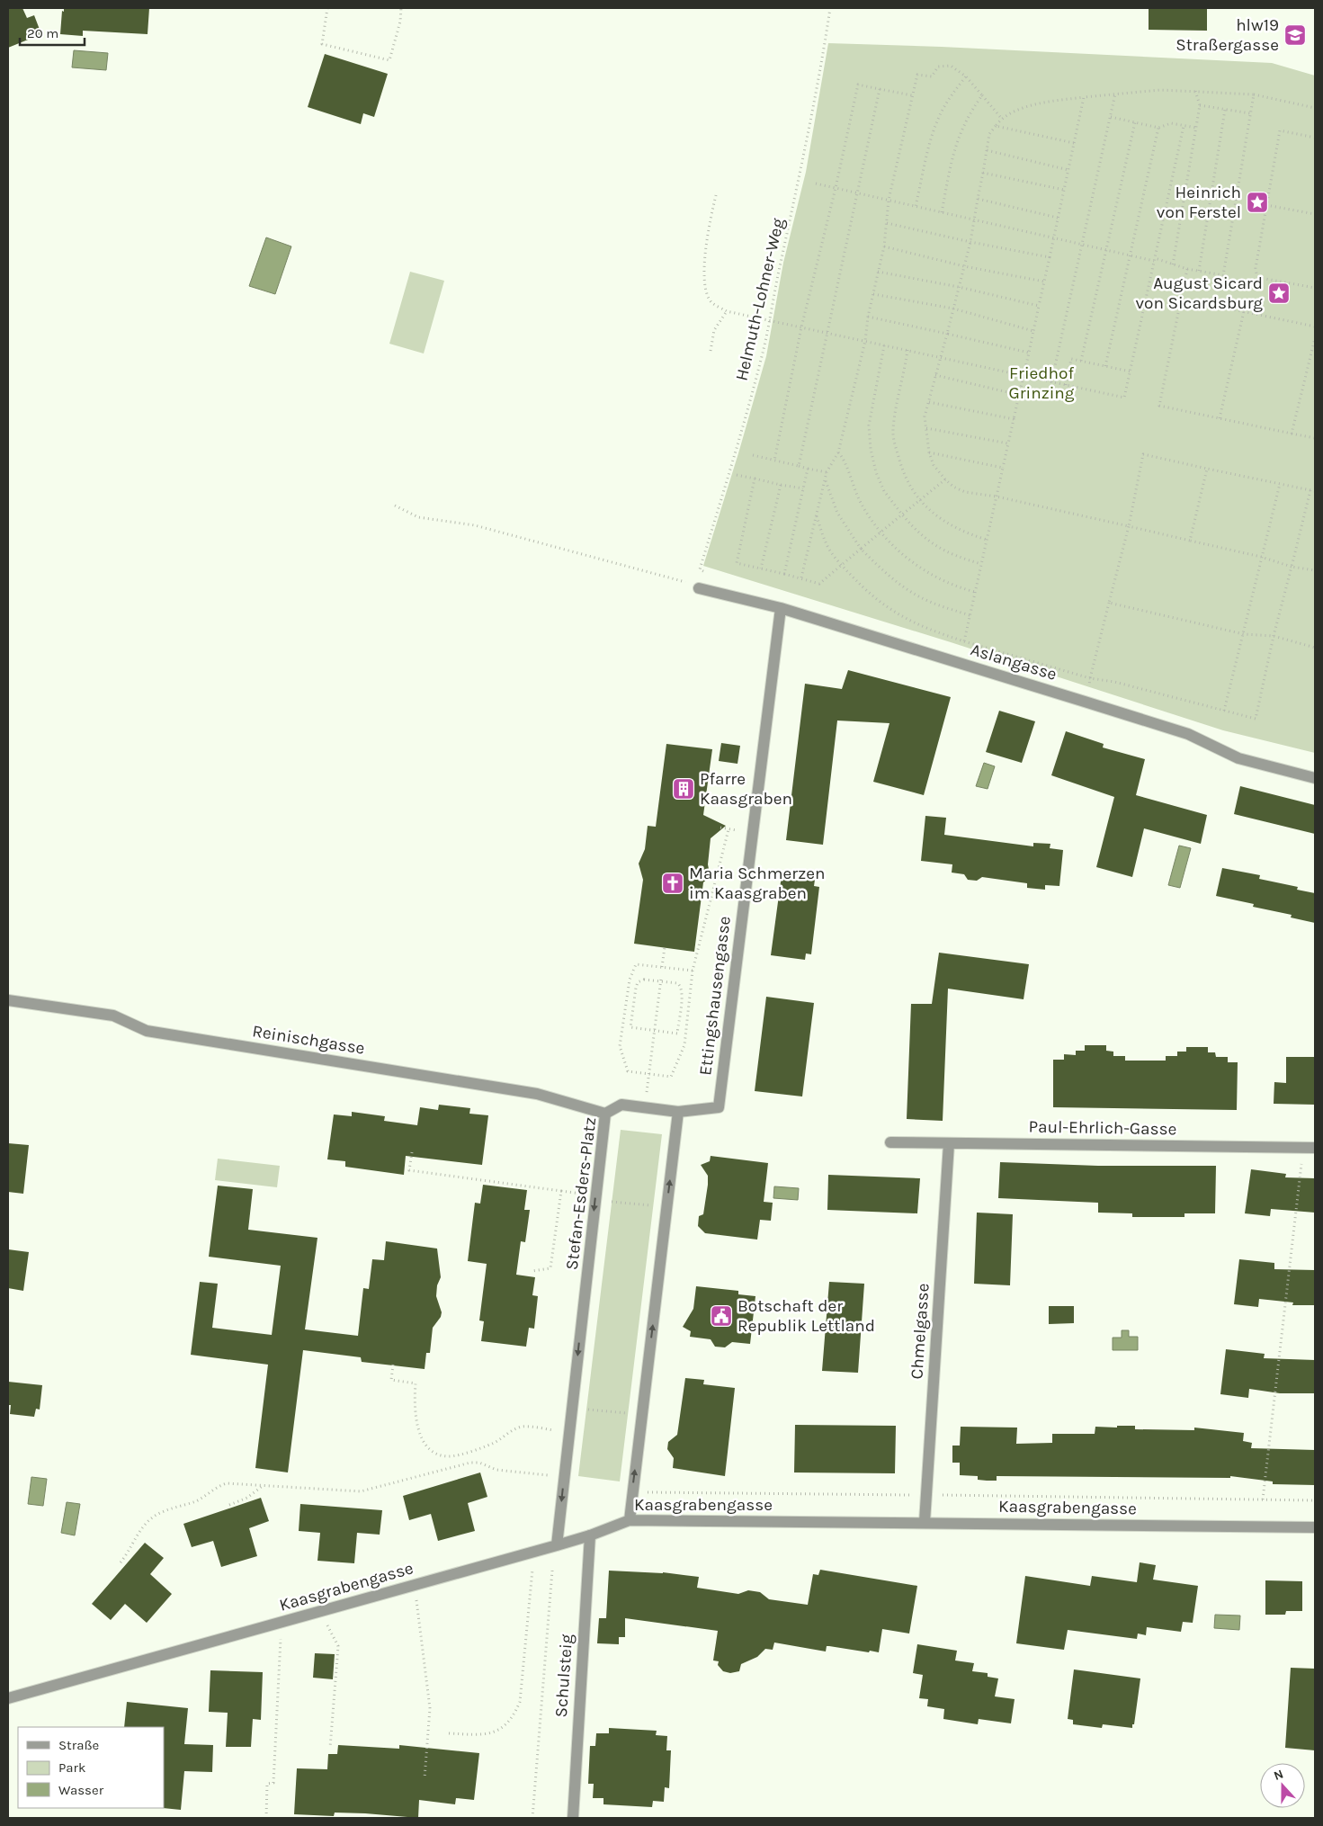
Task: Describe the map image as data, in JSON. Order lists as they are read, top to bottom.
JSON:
{
  "streets": {
    "street": [
      "Aslangasse",
      "Ettingshausengasse",
      "Reinischgasse",
      "Paul-Ehrlich-Gasse",
      "Stefan-Esders-Platz",
      "Chmelgasse",
      "Kaasgrabengasse",
      "Schulsteig"
    ],
    "path": ["Helmuth-Lohner-Weg"]
  },
  "crossings": [
    ["Helmuth-Lohner-Weg", "Aslangasse"],
    ["Aslangasse", "Ettingshausengasse"],
    ["Ettingshausengasse", "Stefan-Esders-Platz"],
    ["Reinischgasse", "Stefan-Esders-Platz"],
    ["Paul-Ehrlich-Gasse", "Chmelgasse"],
    ["Stefan-Esders-Platz", "Kaasgrabengasse"],
    ["Chmelgasse", "Kaasgrabengasse"],
    ["Kaasgrabengasse", "Schulsteig"]
  ],
  "parks": ["Friedhof Grinzing"],
  "places": {
    "school or university": ["hlw19 Straßergasse"],
    "place": ["Heinrich von Ferstel", "August Sicard von Sicardsburg"],
    "building": ["Pfarre Kaasgraben"],
    "church": ["Maria Schmerzen im Kaasgraben"],
    "public building": ["Botschaft der Republik Lettland"]
  },
  "legend": ["Straße", "Park", "Wasser"],
  "scale_bar": "20 m",
  "north": "top"
}
